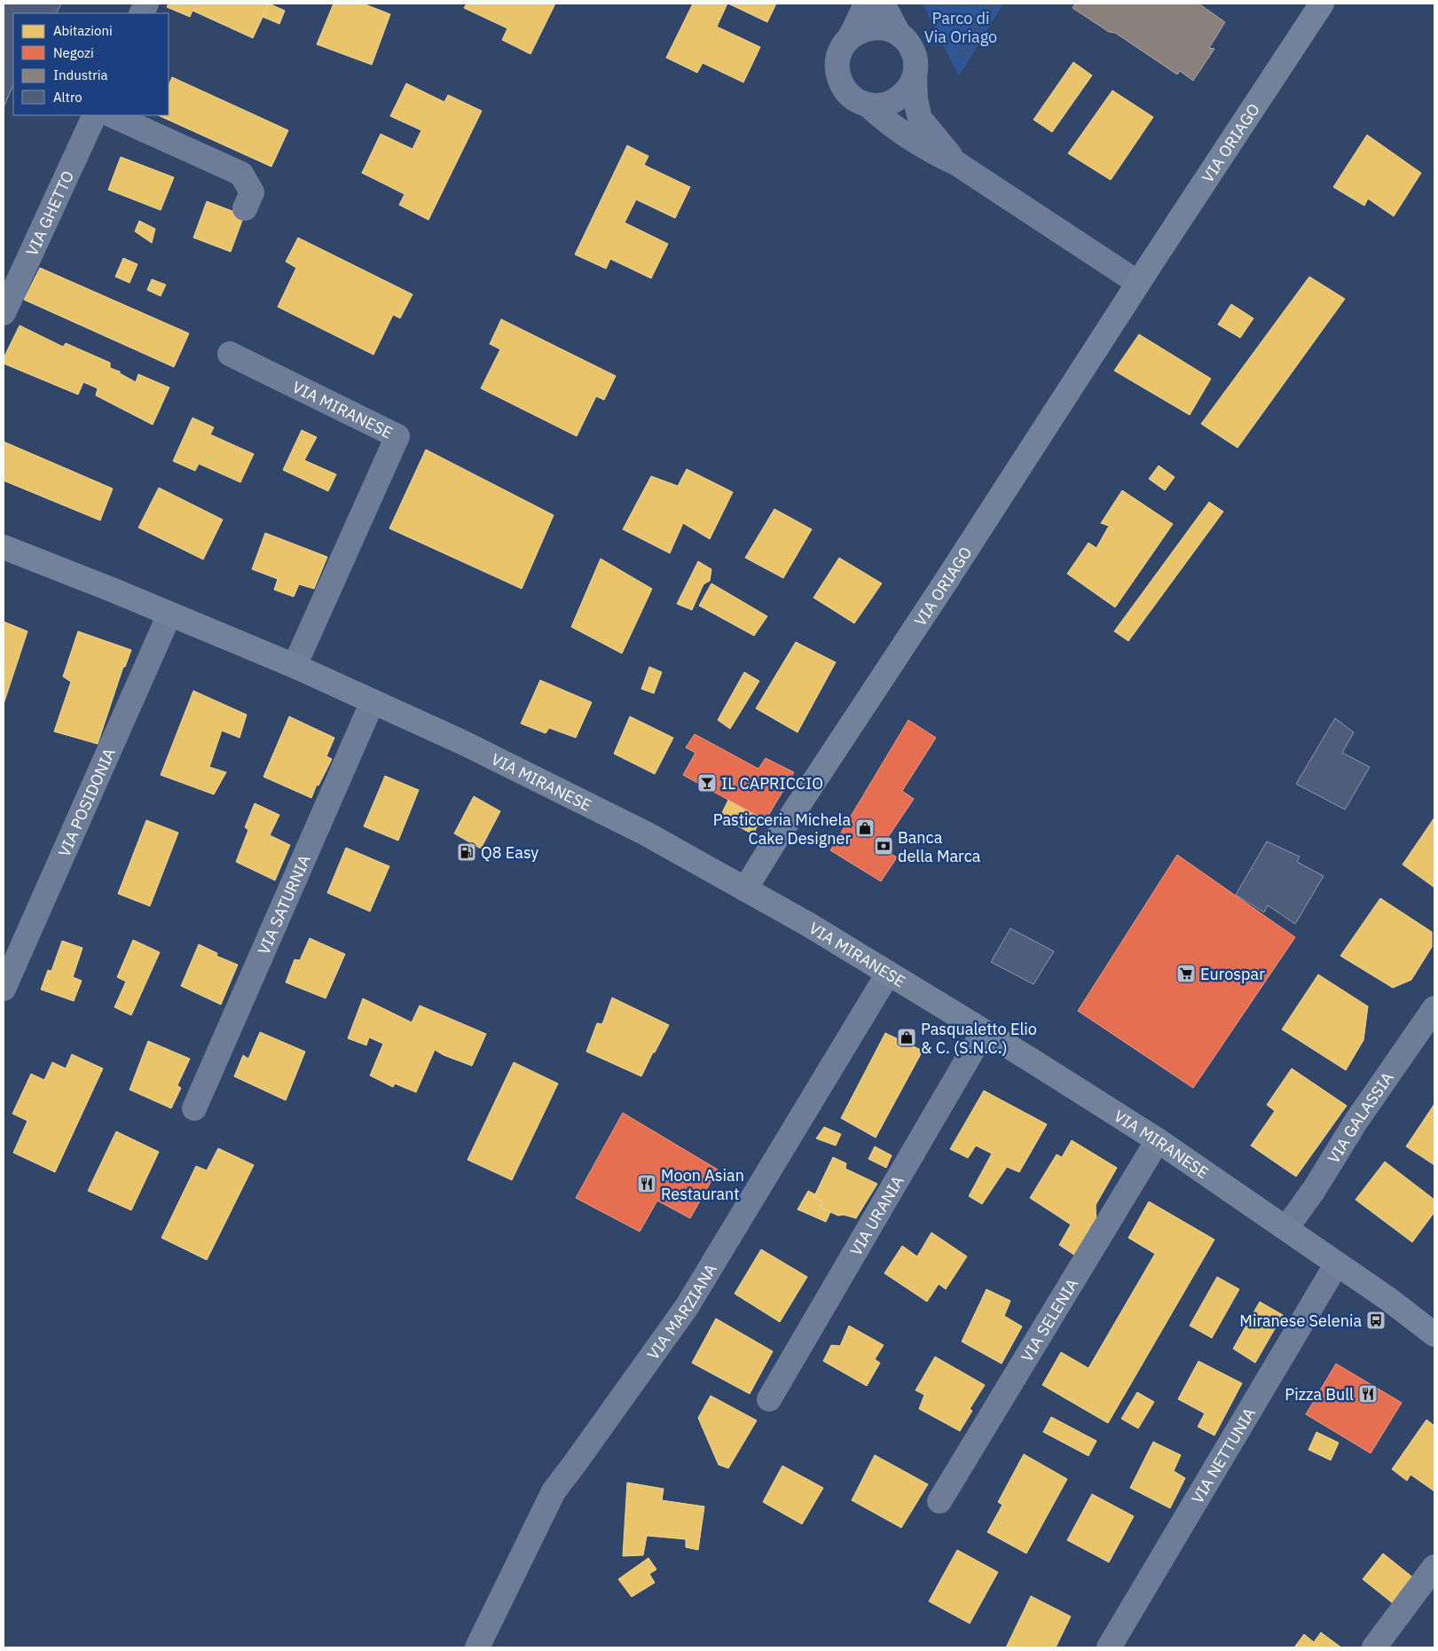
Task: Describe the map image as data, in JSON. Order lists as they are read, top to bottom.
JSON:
{
  "streets": {
    "street": [
      "VIA ORIAGO",
      "VIA GHETTO",
      "VIA MIRANESE",
      "VIA POSIDONIA",
      "VIA SATURNIA",
      "VIA GALASSIA",
      "VIA URANIA",
      "VIA MARZIANA",
      "VIA SELENIA",
      "VIA NETTUNIA"
    ]
  },
  "crossings": [
    ["VIA ORIAGO", "VIA MIRANESE"],
    ["VIA MIRANESE", "VIA POSIDONIA"],
    ["VIA MIRANESE", "VIA SATURNIA"],
    ["VIA MIRANESE", "VIA GALASSIA"],
    ["VIA MIRANESE", "VIA URANIA"],
    ["VIA MIRANESE", "VIA MARZIANA"],
    ["VIA MIRANESE", "VIA SELENIA"],
    ["VIA MIRANESE", "VIA NETTUNIA"]
  ],
  "parks": ["Parco di Via Oriago"],
  "places": {
    "bar": ["IL CAPRICCIO"],
    "shop": ["Pasticceria Michela Cake Designer", "Pasqualetto Elio & C. (S.N.C.)"],
    "bank": ["Banca della Marca"],
    "fuel station": ["Q8 Easy"],
    "supermarket": ["Eurospar"],
    "restaurant": ["Moon Asian Restaurant", "Pizza Bull"],
    "bus stop": ["Miranese Selenia"]
  },
  "legend": [
    "Abitazioni",
    "Negozi",
    "Industria",
    "Altro"
  ]
}
